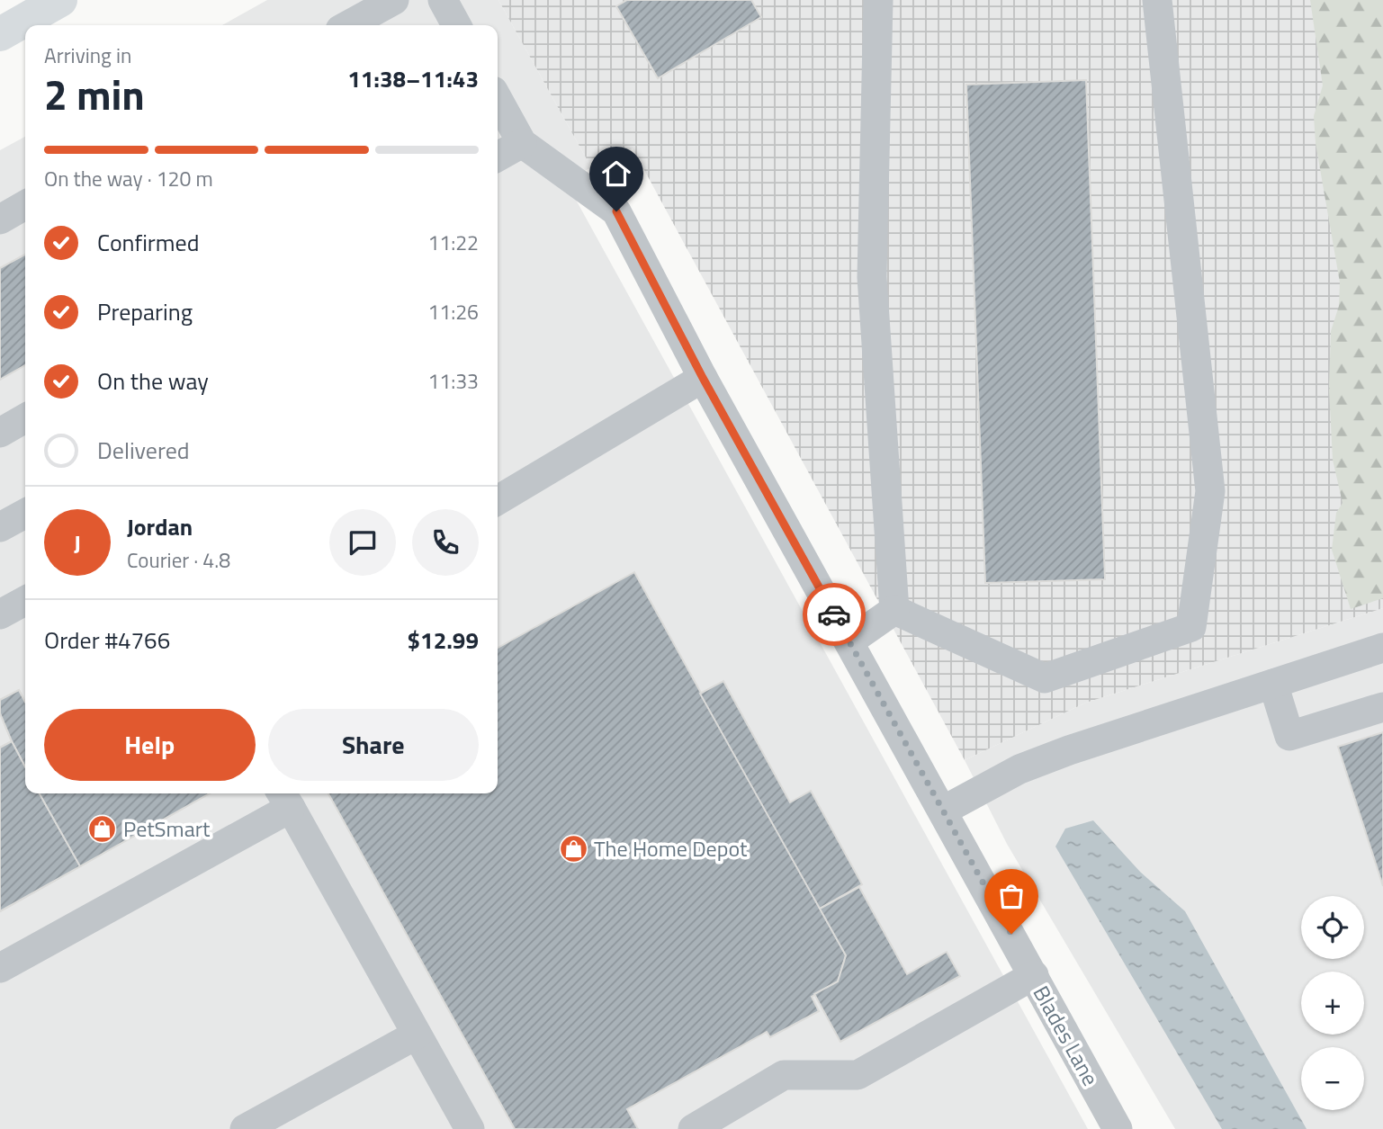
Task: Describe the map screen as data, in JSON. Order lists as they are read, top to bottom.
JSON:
{
  "streets": {
    "street": ["Blades Lane"]
  },
  "places": {
    "shop": ["PetSmart", "The Home Depot"]
  },
  "page": {
    "heading": ["2 min", "Arriving in", "11:38–11:43"],
    "panel": [
      "Jordan",
      "Courier · 4.8",
      "Order #4766",
      "$12.99"
    ],
    "bar": "On the way · 120 m",
    "list": [
      ["Confirmed", "11:22"],
      ["Preparing", "11:26"],
      ["On the way", "11:33"],
      "Delivered"
    ],
    "round": "J",
    "buttons": ["Help", "Share"],
    "map_buttons": ["+", "−"]
  }
}
